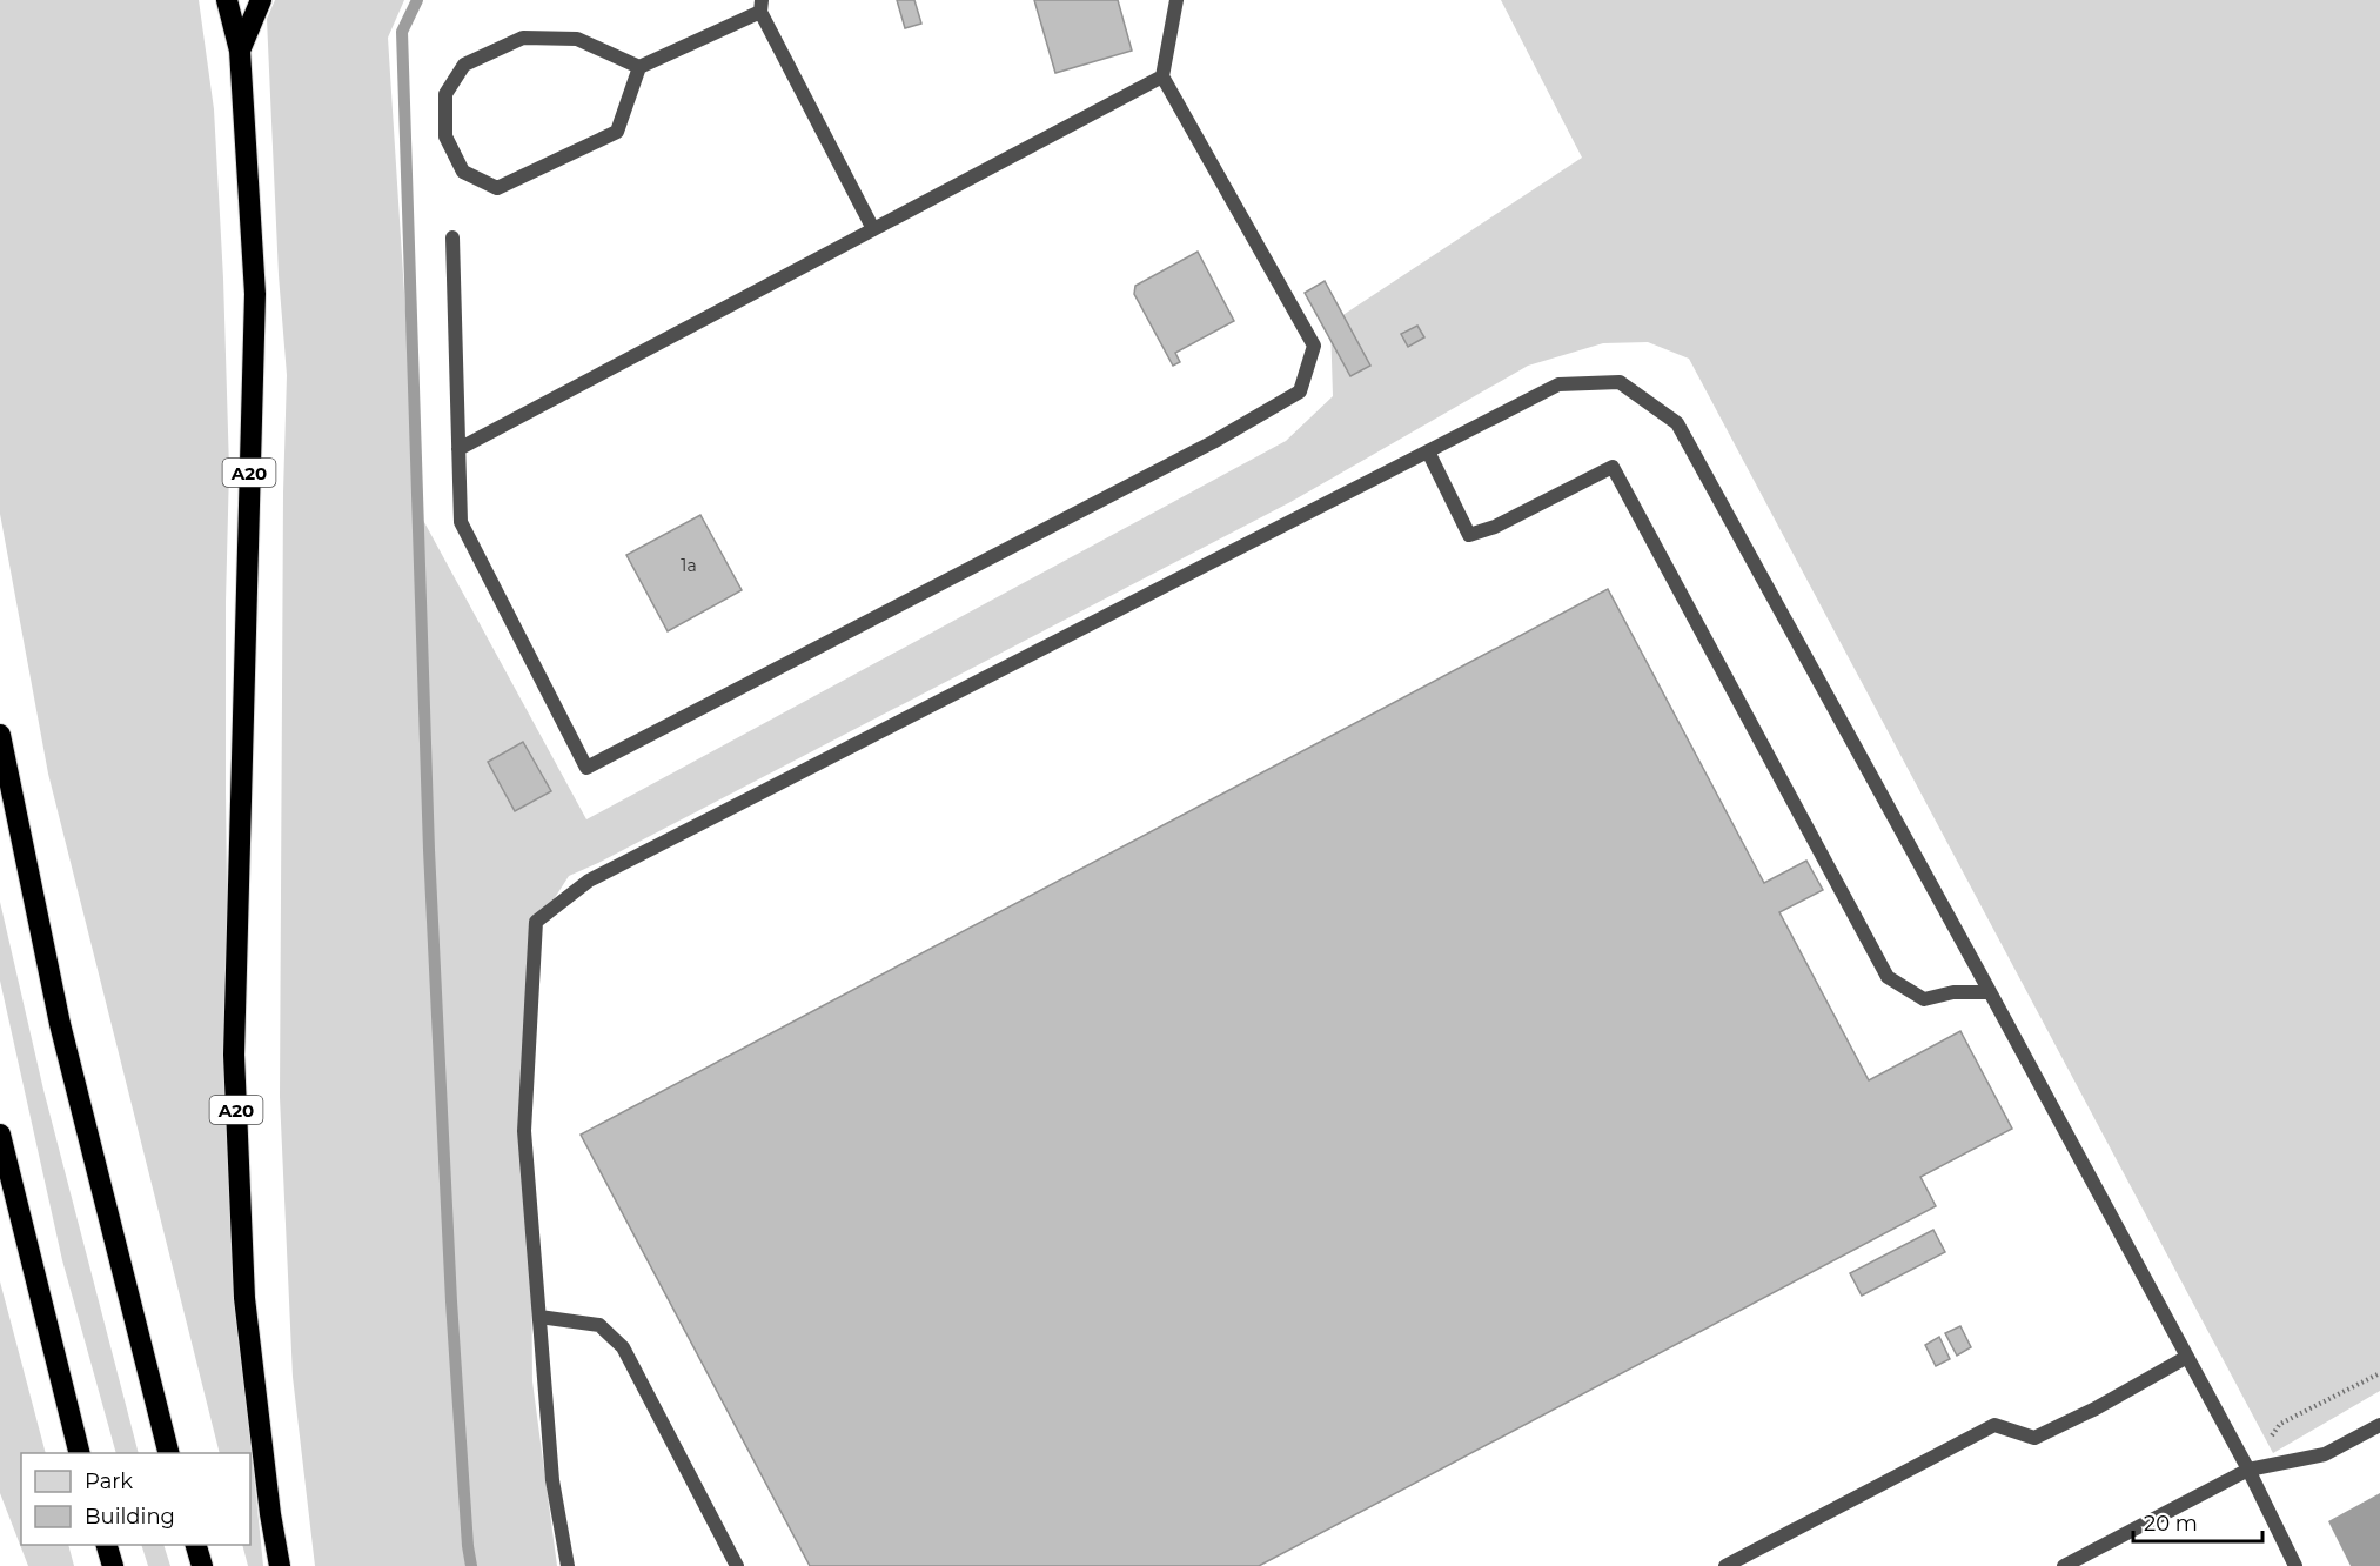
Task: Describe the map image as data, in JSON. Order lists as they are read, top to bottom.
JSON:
{
  "streets": {
    "highway": ["A20"]
  },
  "house_numbers": ["1a"],
  "legend": ["Park", "Building"],
  "scale_bar": "20 m"
}
